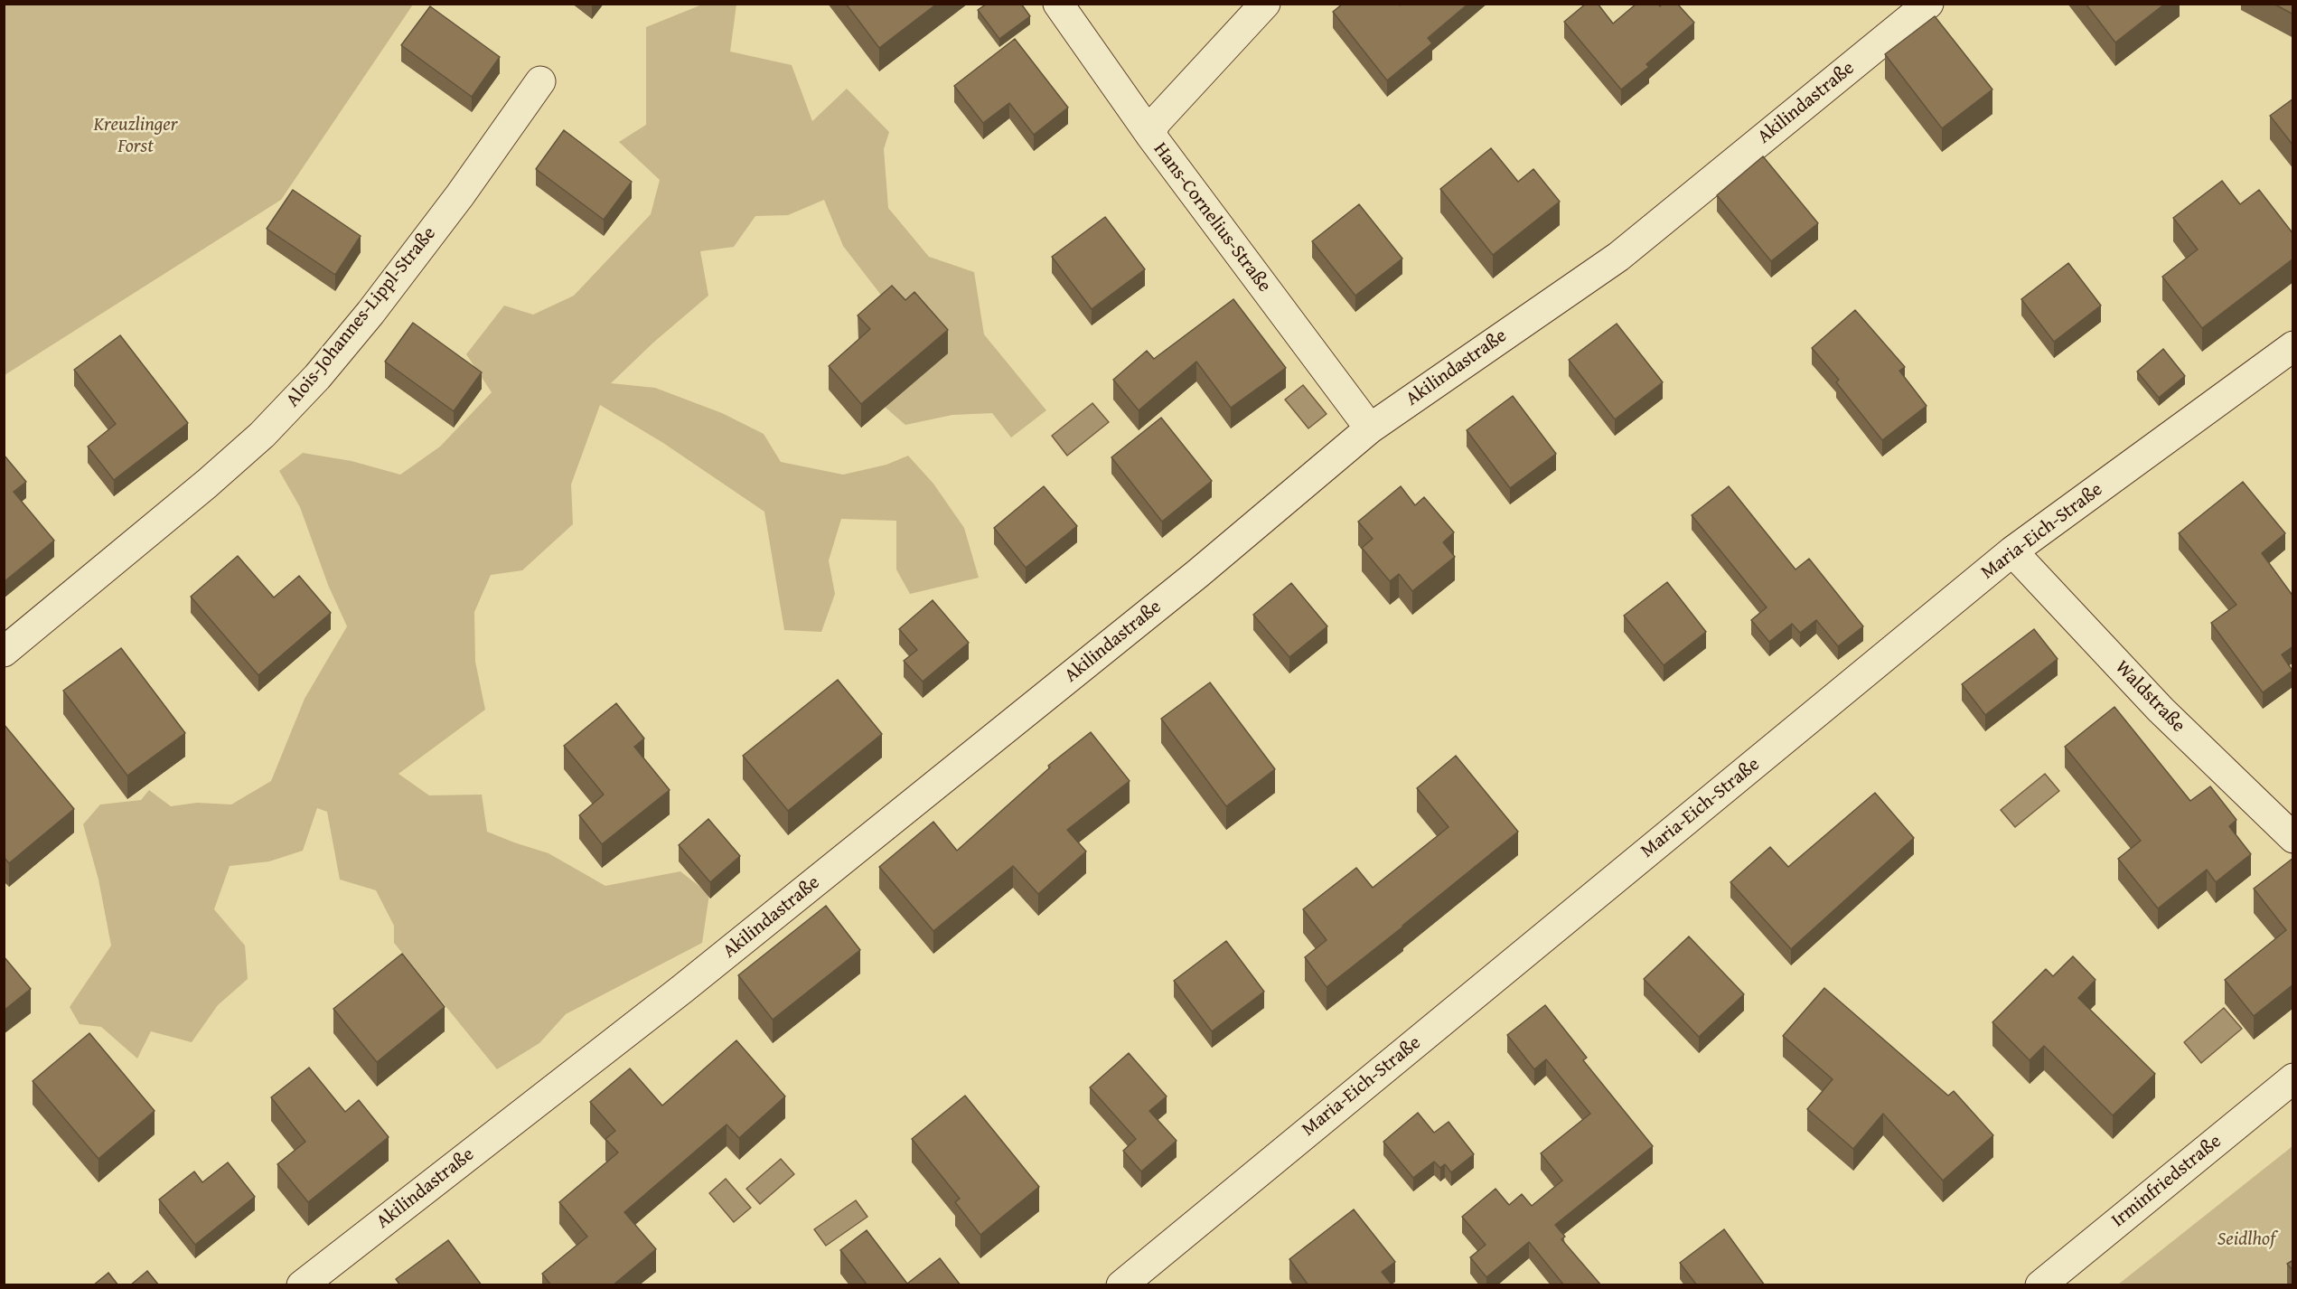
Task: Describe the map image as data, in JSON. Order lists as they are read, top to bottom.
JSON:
{
  "streets": {
    "street": [
      "Akilindastraße",
      "Hans-Cornelius-Straße",
      "Alois-Johannes-Lippl-Straße",
      "Maria-Eich-Straße",
      "Waldstraße",
      "Irminfriedstraße"
    ]
  },
  "crossings": [
    ["Akilindastraße", "Hans-Cornelius-Straße"],
    ["Maria-Eich-Straße", "Waldstraße"]
  ],
  "parks": ["Kreuzlinger Forst", "Seidlhof"]
}
